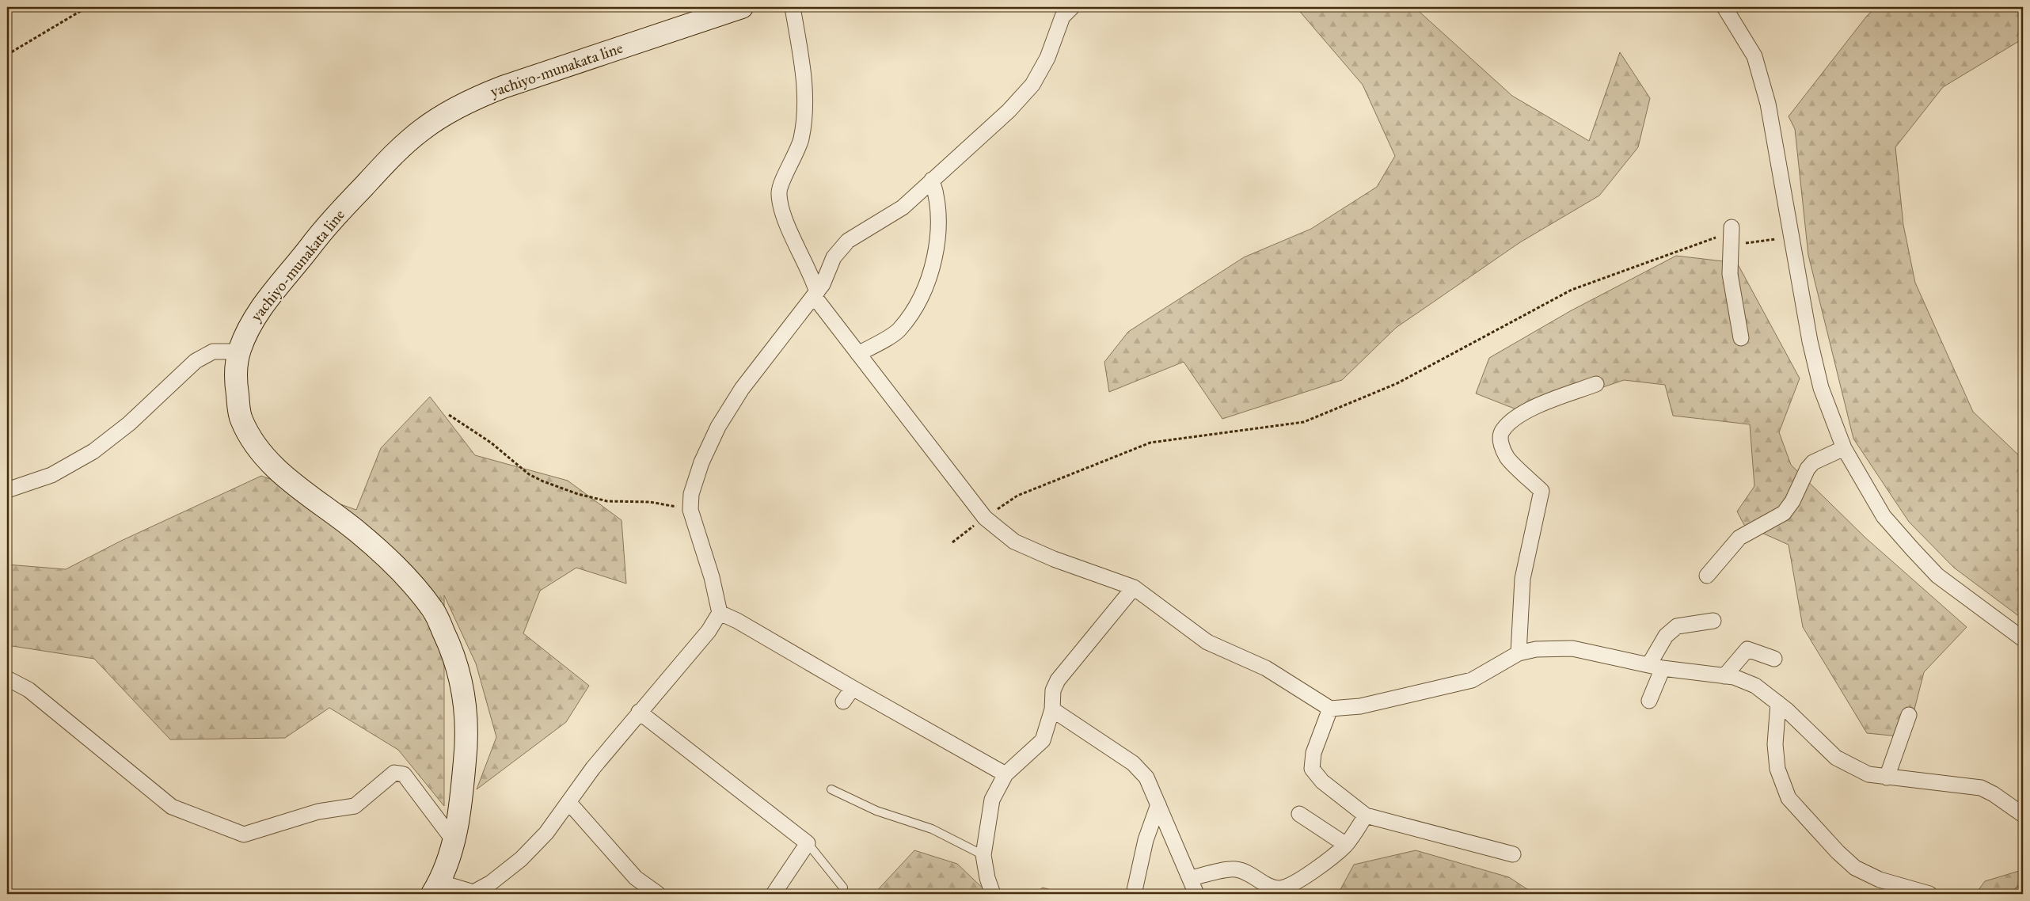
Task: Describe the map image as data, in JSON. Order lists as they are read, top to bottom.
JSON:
{
  "streets": {
    "main road": ["yachiyo-munakata line"]
  }
}
